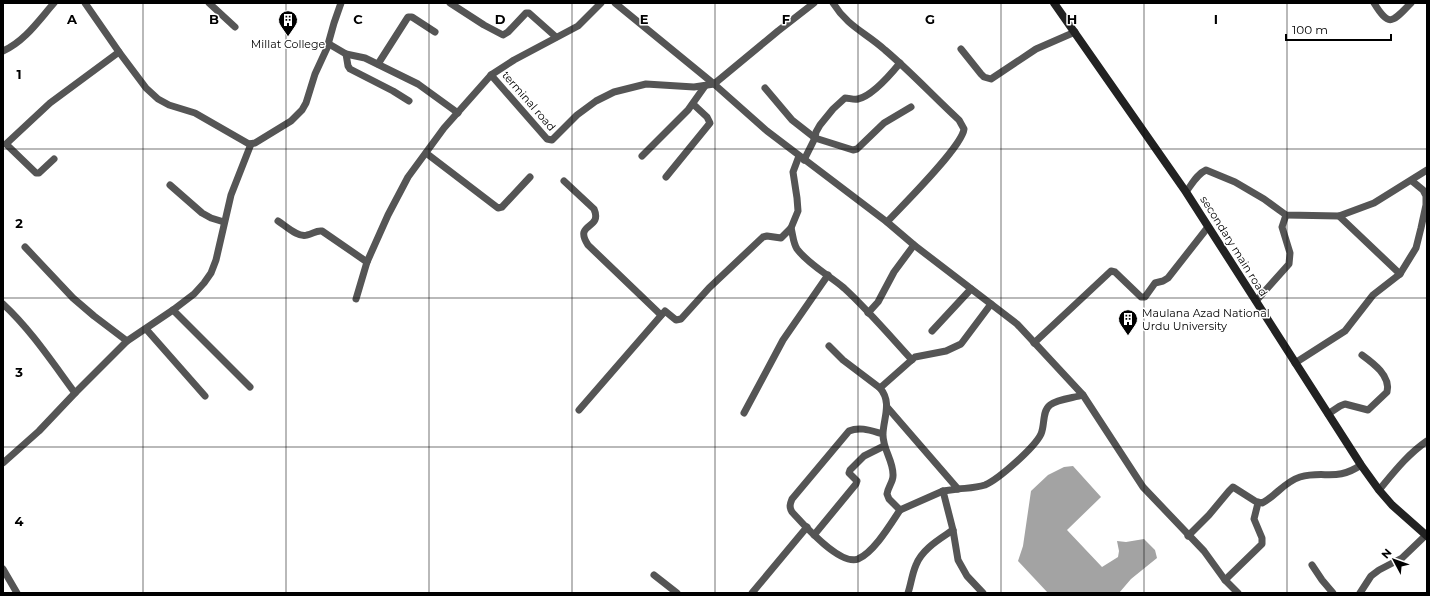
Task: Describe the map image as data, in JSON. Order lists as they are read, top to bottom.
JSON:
{
  "streets": {
    "main road": ["secondary main road"],
    "street": ["terminal road"]
  },
  "places": {
    "building": ["Millat College", "Maulana Azad National Urdu University"]
  },
  "scale_bar": "100 m",
  "north": "top left",
  "grid": {
    "columns": [
      "A",
      "B",
      "C",
      "D",
      "E",
      "F",
      "G",
      "H",
      "I"
    ],
    "rows": [
      "1",
      "2",
      "3",
      "4"
    ]
  }
}
